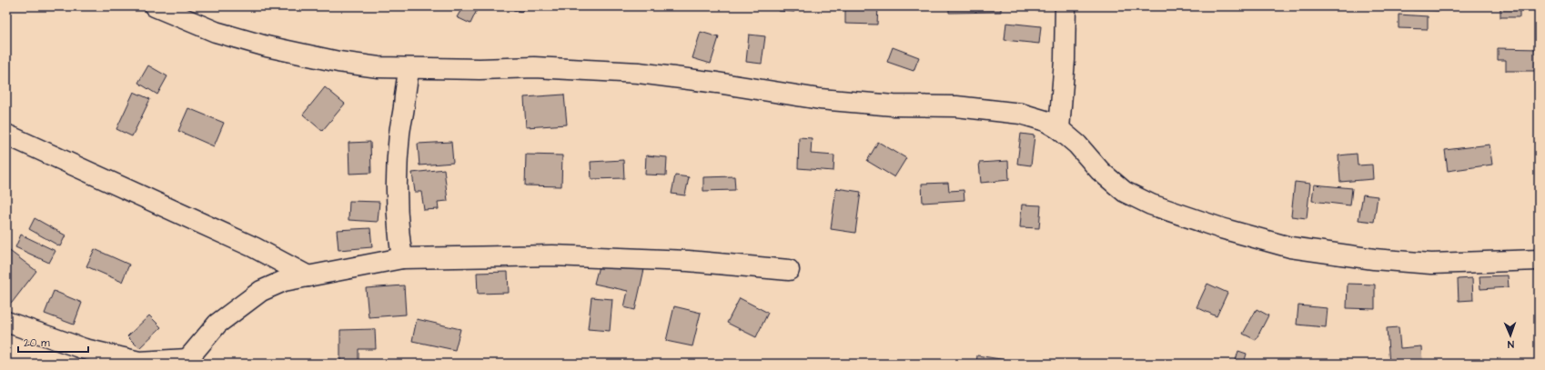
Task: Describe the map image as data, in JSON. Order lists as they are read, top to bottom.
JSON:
{
  "scale_bar": "20 m",
  "north": "bottom"
}
